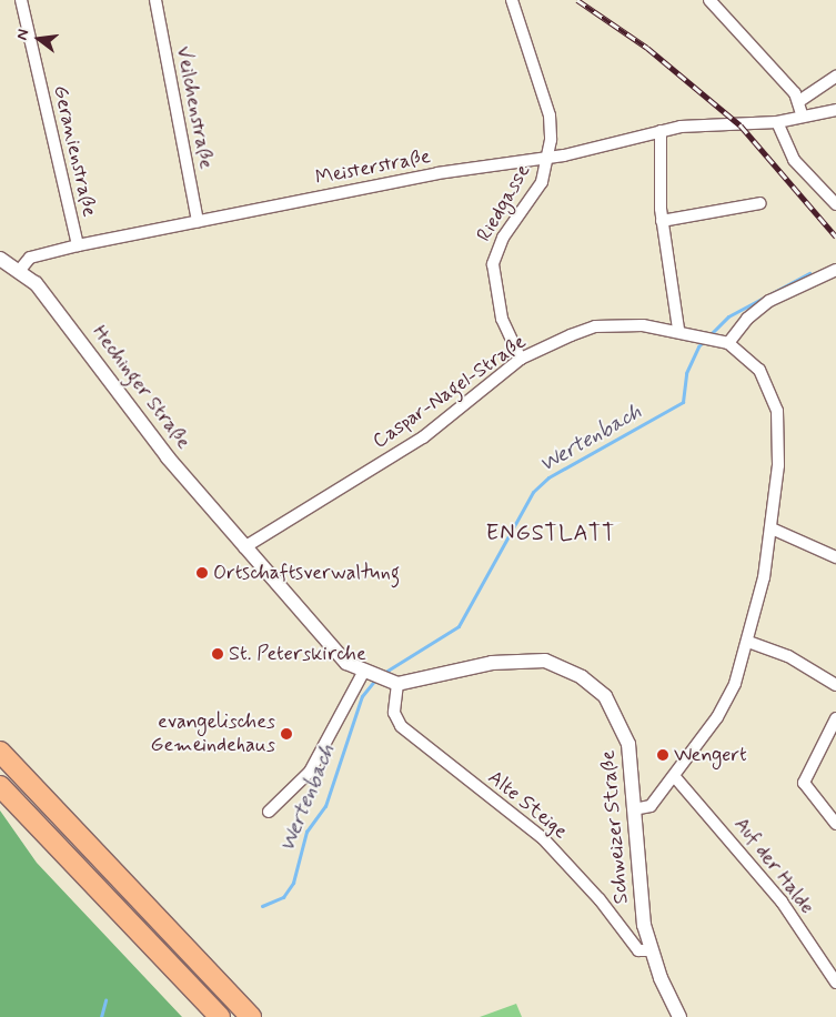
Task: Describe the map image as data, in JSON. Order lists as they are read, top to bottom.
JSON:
{
  "streets": {
    "street": [
      "Veilchenstraße",
      "Geranienstraße",
      "Meisterstraße",
      "Riedgasse",
      "Hechinger Straße",
      "Caspar-Nagel-Straße",
      "Alte Steige",
      "Schweizer Straße",
      "Auf der Halde"
    ]
  },
  "crossings": [
    ["Veilchenstraße", "Meisterstraße"],
    ["Geranienstraße", "Meisterstraße"],
    ["Meisterstraße", "Riedgasse"],
    ["Meisterstraße", "Hechinger Straße"],
    ["Riedgasse", "Caspar-Nagel-Straße"],
    ["Hechinger Straße", "Caspar-Nagel-Straße"],
    ["Caspar-Nagel-Straße", "Schweizer Straße"],
    ["Caspar-Nagel-Straße", "Auf der Halde"],
    ["Alte Steige", "Schweizer Straße"]
  ],
  "districts": ["ENGSTLATT"],
  "water": ["Wertenbach"],
  "places": [
    "Ortschaftsverwaltung",
    "St. Peterskirche",
    "evangelisches Gemeindehaus",
    "Wengert"
  ],
  "north": "left"
}
